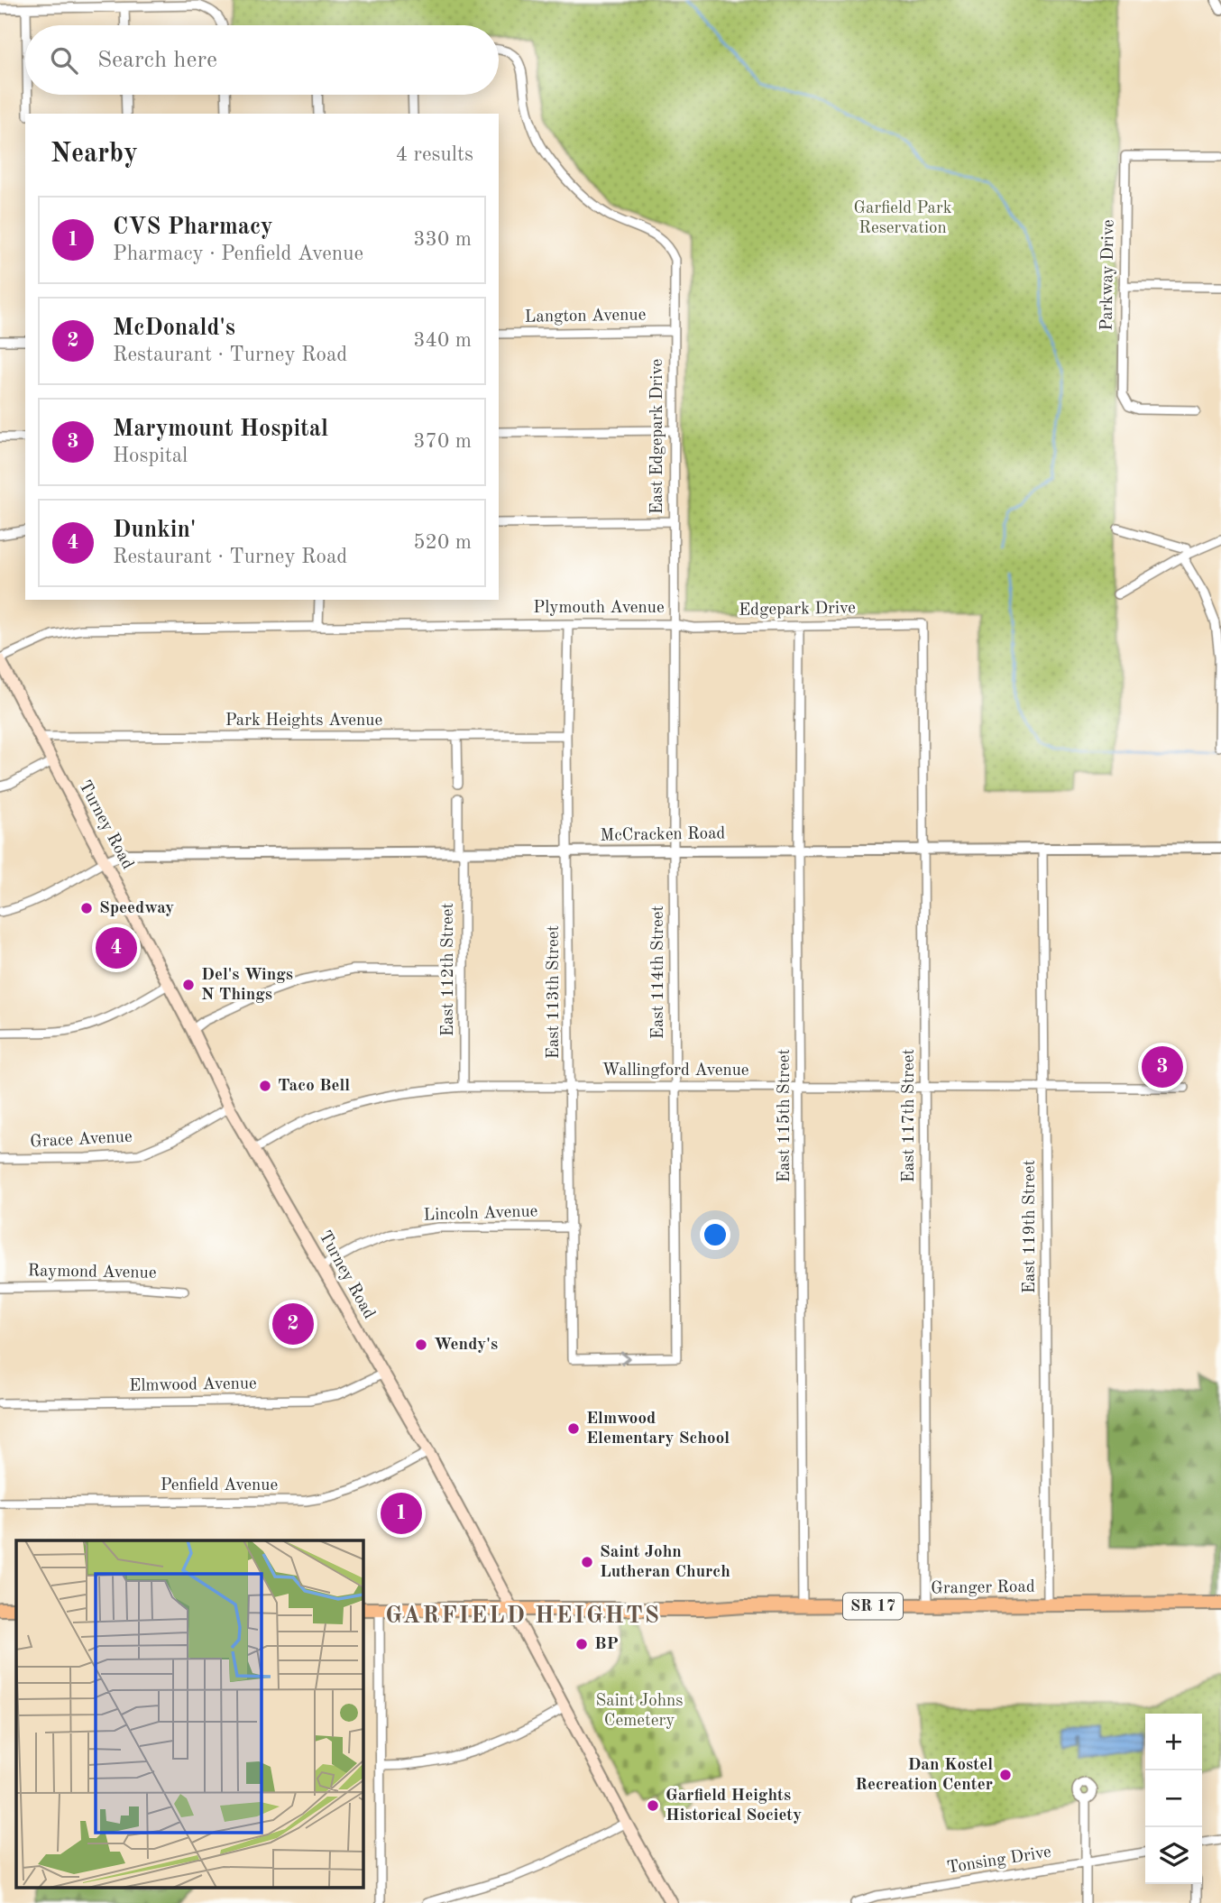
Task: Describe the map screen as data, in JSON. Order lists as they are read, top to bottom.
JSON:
{
  "streets": {
    "main road": ["Turney Road", "Granger Road", "SR 17"],
    "street": [
      "Parkway Drive",
      "Langton Avenue",
      "East Edgepark Drive",
      "Plymouth Avenue",
      "Edgepark Drive",
      "Park Heights Avenue",
      "McCracken Road",
      "East 112th Street",
      "East 114th Street",
      "East 113th Street",
      "Wallingford Avenue",
      "East 115th Street",
      "East 117th Street",
      "Grace Avenue",
      "Lincoln Avenue",
      "East 119th Street",
      "Raymond Avenue",
      "Elmwood Avenue",
      "Penfield Avenue",
      "Tonsing Drive"
    ]
  },
  "crossings": [
    ["Langton Avenue", "East Edgepark Drive"],
    ["East Edgepark Drive", "Plymouth Avenue"],
    ["East Edgepark Drive", "Edgepark Drive"],
    ["East Edgepark Drive", "East 114th Street"],
    ["Plymouth Avenue", "Edgepark Drive"],
    ["Plymouth Avenue", "Turney Road"],
    ["Plymouth Avenue", "East 114th Street"],
    ["Plymouth Avenue", "East 113th Street"],
    ["Edgepark Drive", "East 114th Street"],
    ["Edgepark Drive", "East 115th Street"],
    ["Edgepark Drive", "East 117th Street"],
    ["Park Heights Avenue", "Turney Road"],
    ["Park Heights Avenue", "East 113th Street"],
    ["Turney Road", "McCracken Road"],
    ["Turney Road", "Wallingford Avenue"],
    ["Turney Road", "Grace Avenue"],
    ["Turney Road", "Lincoln Avenue"],
    ["Turney Road", "Elmwood Avenue"],
    ["Turney Road", "Penfield Avenue"],
    ["Turney Road", "Granger Road"],
    ["McCracken Road", "East 112th Street"],
    ["McCracken Road", "East 114th Street"],
    ["McCracken Road", "East 113th Street"],
    ["McCracken Road", "East 115th Street"],
    ["McCracken Road", "East 117th Street"],
    ["McCracken Road", "East 119th Street"],
    ["East 112th Street", "Wallingford Avenue"],
    ["East 114th Street", "East 113th Street"],
    ["East 114th Street", "Wallingford Avenue"],
    ["East 113th Street", "Wallingford Avenue"],
    ["East 113th Street", "Lincoln Avenue"],
    ["Wallingford Avenue", "East 115th Street"],
    ["Wallingford Avenue", "East 117th Street"],
    ["Wallingford Avenue", "East 119th Street"],
    ["East 115th Street", "Granger Road"],
    ["East 117th Street", "Granger Road"],
    ["East 119th Street", "Granger Road"]
  ],
  "districts": ["GARFIELD HEIGHTS"],
  "parks": ["Garfield Park Reservation", "Saint Johns Cemetery"],
  "places": [
    "Speedway",
    "Del's Wings N Things",
    "Taco Bell",
    "Wendy's",
    "Elmwood Elementary School",
    "Saint John Lutheran Church",
    "BP",
    "Dan Kostel Recreation Center",
    "Garfield Heights Historical Society"
  ],
  "page": {
    "search": "Search here",
    "heading": ["Nearby", "4 results"],
    "list": [
      {
        "mark": "1",
        "name": "CVS Pharmacy",
        "note": "Pharmacy · Penfield Avenue",
        "value": "330 m"
      },
      {
        "mark": "2",
        "name": "McDonald's",
        "note": "Restaurant · Turney Road",
        "value": "340 m"
      },
      {
        "mark": "3",
        "name": "Marymount Hospital",
        "note": "Hospital",
        "value": "370 m"
      },
      {
        "mark": "4",
        "name": "Dunkin'",
        "note": "Restaurant · Turney Road",
        "value": "520 m"
      }
    ],
    "pins": [
      "4",
      "3",
      "2",
      "1"
    ],
    "map_buttons": ["+", "−"]
  }
}
